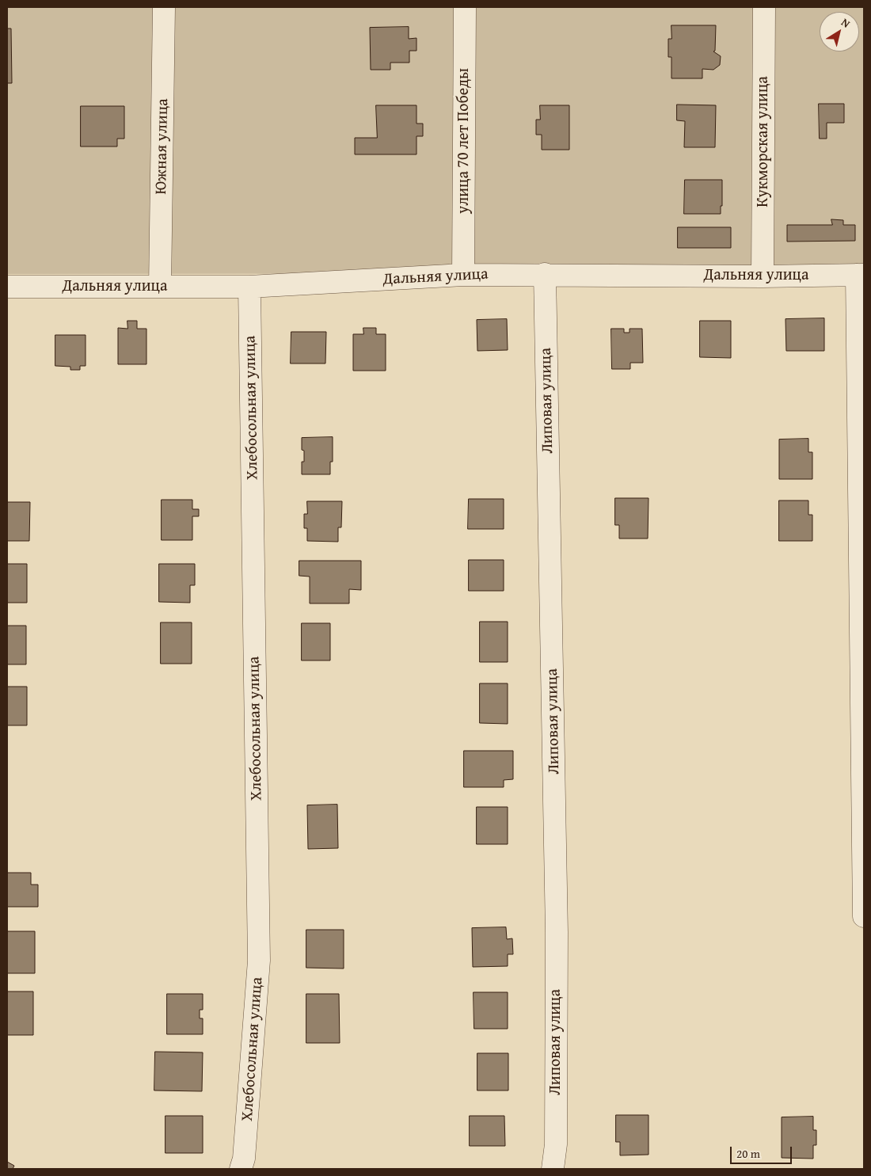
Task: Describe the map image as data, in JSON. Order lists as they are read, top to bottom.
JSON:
{
  "streets": {
    "street": [
      "улица 70 лет Победы",
      "Кукморская улица",
      "Южная улица",
      "Дальняя улица",
      "Липовая улица",
      "Хлебосольная улица"
    ]
  },
  "crossings": [
    ["улица 70 лет Победы", "Дальняя улица"],
    ["Кукморская улица", "Дальняя улица"],
    ["Южная улица", "Дальняя улица"],
    ["Дальняя улица", "Липовая улица"],
    ["Дальняя улица", "Хлебосольная улица"]
  ],
  "scale_bar": "20 m",
  "north": "top right"
}
